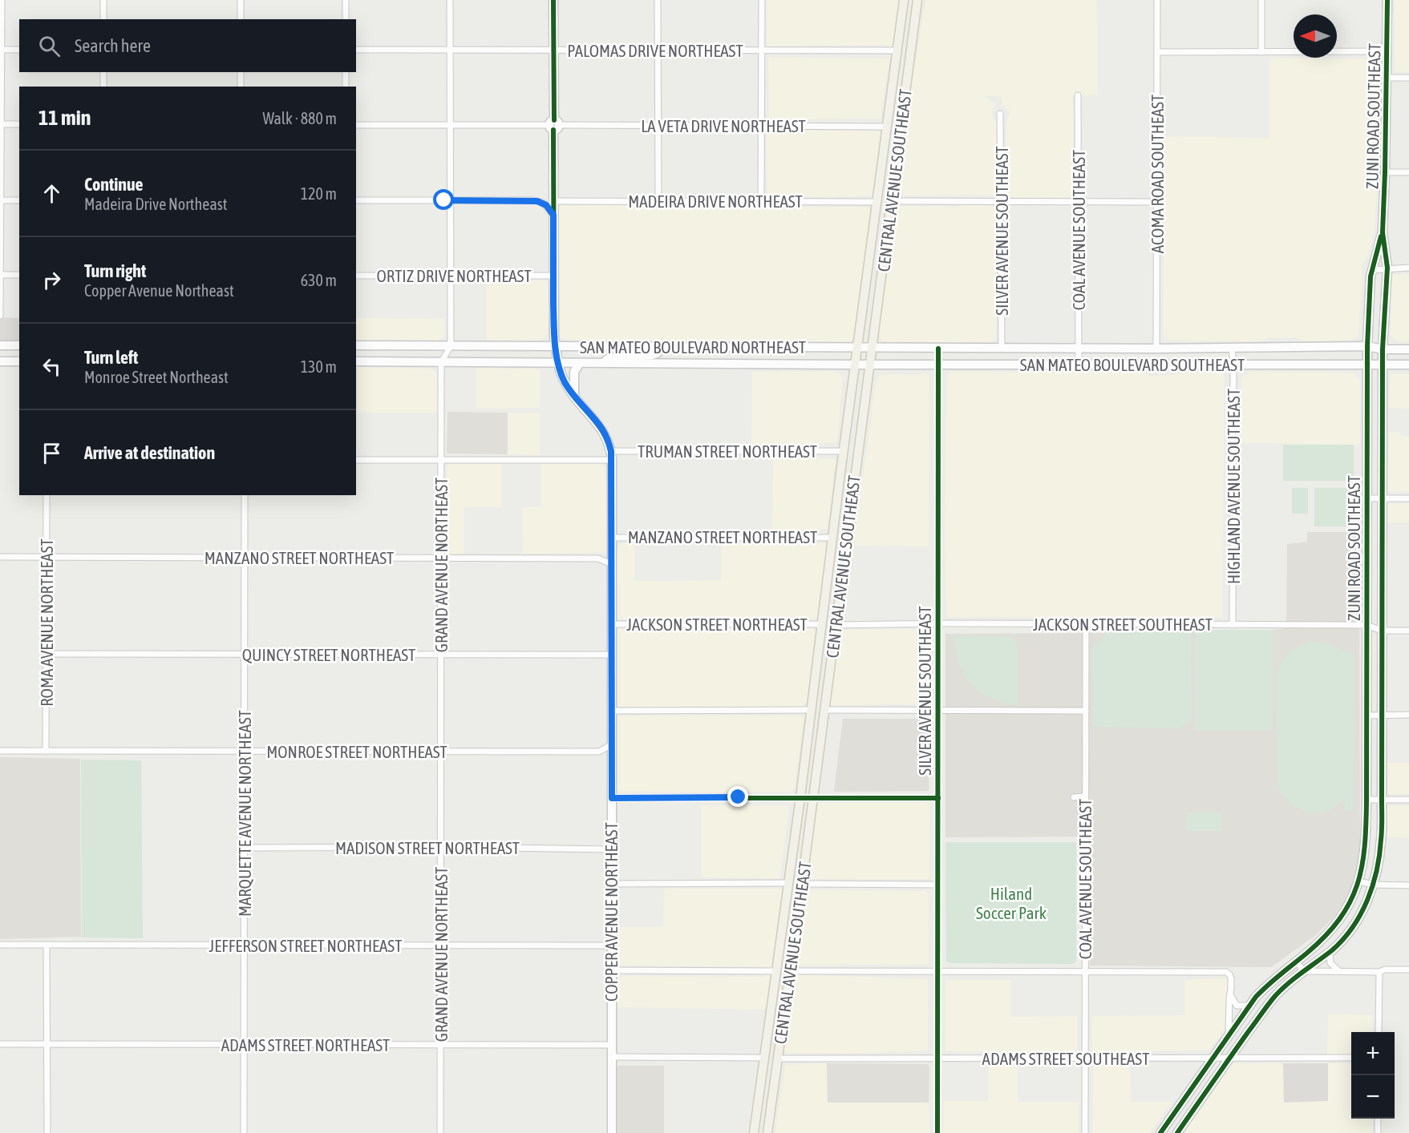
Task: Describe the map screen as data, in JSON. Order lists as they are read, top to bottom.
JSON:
{
  "streets": {
    "main road": [
      "ZUNI ROAD SOUTHEAST",
      "CENTRAL AVENUE SOUTHEAST",
      "SAN MATEO BOULEVARD NORTHEAST",
      "SAN MATEO BOULEVARD SOUTHEAST",
      "COPPER AVENUE NORTHEAST"
    ],
    "street": [
      "PALOMAS DRIVE NORTHEAST",
      "LA VETA DRIVE NORTHEAST",
      "ACOMA ROAD SOUTHEAST",
      "MADEIRA DRIVE NORTHEAST",
      "COAL AVENUE SOUTHEAST",
      "SILVER AVENUE SOUTHEAST",
      "ORTIZ DRIVE NORTHEAST",
      "TRUMAN STREET NORTHEAST",
      "HIGHLAND AVENUE SOUTHEAST",
      "MANZANO STREET NORTHEAST",
      "GRAND AVENUE NORTHEAST",
      "ROMA AVENUE NORTHEAST",
      "JACKSON STREET NORTHEAST",
      "JACKSON STREET SOUTHEAST",
      "QUINCY STREET NORTHEAST",
      "MONROE STREET NORTHEAST",
      "MARQUETTE AVENUE NORTHEAST",
      "MADISON STREET NORTHEAST",
      "JEFFERSON STREET NORTHEAST",
      "ADAMS STREET NORTHEAST",
      "ADAMS STREET SOUTHEAST"
    ]
  },
  "crossings": [
    ["PALOMAS DRIVE NORTHEAST", "COPPER AVENUE NORTHEAST"],
    ["ZUNI ROAD SOUTHEAST", "SAN MATEO BOULEVARD SOUTHEAST"],
    ["ZUNI ROAD SOUTHEAST", "JACKSON STREET SOUTHEAST"],
    ["ZUNI ROAD SOUTHEAST", "ADAMS STREET SOUTHEAST"],
    ["LA VETA DRIVE NORTHEAST", "COPPER AVENUE NORTHEAST"],
    ["ACOMA ROAD SOUTHEAST", "SAN MATEO BOULEVARD SOUTHEAST"],
    ["CENTRAL AVENUE SOUTHEAST", "SAN MATEO BOULEVARD SOUTHEAST"],
    ["CENTRAL AVENUE SOUTHEAST", "JACKSON STREET SOUTHEAST"],
    ["CENTRAL AVENUE SOUTHEAST", "ADAMS STREET SOUTHEAST"],
    ["MADEIRA DRIVE NORTHEAST", "COPPER AVENUE NORTHEAST"],
    ["COAL AVENUE SOUTHEAST", "SAN MATEO BOULEVARD SOUTHEAST"],
    ["COAL AVENUE SOUTHEAST", "JACKSON STREET SOUTHEAST"],
    ["COAL AVENUE SOUTHEAST", "ADAMS STREET SOUTHEAST"],
    ["SILVER AVENUE SOUTHEAST", "SAN MATEO BOULEVARD SOUTHEAST"],
    ["SILVER AVENUE SOUTHEAST", "JACKSON STREET SOUTHEAST"],
    ["SILVER AVENUE SOUTHEAST", "ADAMS STREET SOUTHEAST"],
    ["ORTIZ DRIVE NORTHEAST", "COPPER AVENUE NORTHEAST"],
    ["SAN MATEO BOULEVARD NORTHEAST", "SAN MATEO BOULEVARD SOUTHEAST"],
    ["SAN MATEO BOULEVARD NORTHEAST", "GRAND AVENUE NORTHEAST"],
    ["SAN MATEO BOULEVARD NORTHEAST", "COPPER AVENUE NORTHEAST"],
    ["SAN MATEO BOULEVARD SOUTHEAST", "HIGHLAND AVENUE SOUTHEAST"],
    ["TRUMAN STREET NORTHEAST", "GRAND AVENUE NORTHEAST"],
    ["TRUMAN STREET NORTHEAST", "COPPER AVENUE NORTHEAST"],
    ["HIGHLAND AVENUE SOUTHEAST", "JACKSON STREET SOUTHEAST"],
    ["MANZANO STREET NORTHEAST", "GRAND AVENUE NORTHEAST"],
    ["MANZANO STREET NORTHEAST", "ROMA AVENUE NORTHEAST"],
    ["MANZANO STREET NORTHEAST", "MARQUETTE AVENUE NORTHEAST"],
    ["MANZANO STREET NORTHEAST", "COPPER AVENUE NORTHEAST"],
    ["GRAND AVENUE NORTHEAST", "QUINCY STREET NORTHEAST"],
    ["GRAND AVENUE NORTHEAST", "MONROE STREET NORTHEAST"],
    ["GRAND AVENUE NORTHEAST", "MADISON STREET NORTHEAST"],
    ["GRAND AVENUE NORTHEAST", "JEFFERSON STREET NORTHEAST"],
    ["GRAND AVENUE NORTHEAST", "ADAMS STREET NORTHEAST"],
    ["ROMA AVENUE NORTHEAST", "QUINCY STREET NORTHEAST"],
    ["ROMA AVENUE NORTHEAST", "MONROE STREET NORTHEAST"],
    ["JACKSON STREET NORTHEAST", "COPPER AVENUE NORTHEAST"],
    ["QUINCY STREET NORTHEAST", "MARQUETTE AVENUE NORTHEAST"],
    ["QUINCY STREET NORTHEAST", "COPPER AVENUE NORTHEAST"],
    ["MONROE STREET NORTHEAST", "MARQUETTE AVENUE NORTHEAST"],
    ["MONROE STREET NORTHEAST", "COPPER AVENUE NORTHEAST"],
    ["MARQUETTE AVENUE NORTHEAST", "MADISON STREET NORTHEAST"],
    ["MARQUETTE AVENUE NORTHEAST", "JEFFERSON STREET NORTHEAST"],
    ["MARQUETTE AVENUE NORTHEAST", "ADAMS STREET NORTHEAST"],
    ["MADISON STREET NORTHEAST", "COPPER AVENUE NORTHEAST"],
    ["COPPER AVENUE NORTHEAST", "JEFFERSON STREET NORTHEAST"],
    ["COPPER AVENUE NORTHEAST", "ADAMS STREET NORTHEAST"]
  ],
  "parks": ["Hiland Soccer Park"],
  "north": "left",
  "page": {
    "search": "Search here",
    "heading": ["11 min", "Walk · 880 m"],
    "list": [
      ["Continue", "Madeira Drive Northeast", "120 m"],
      ["Turn right", "Copper Avenue Northeast", "630 m"],
      ["Turn left", "Monroe Street Northeast", "130 m"],
      "Arrive at destination"
    ],
    "map_buttons": ["+", "−"]
  }
}
